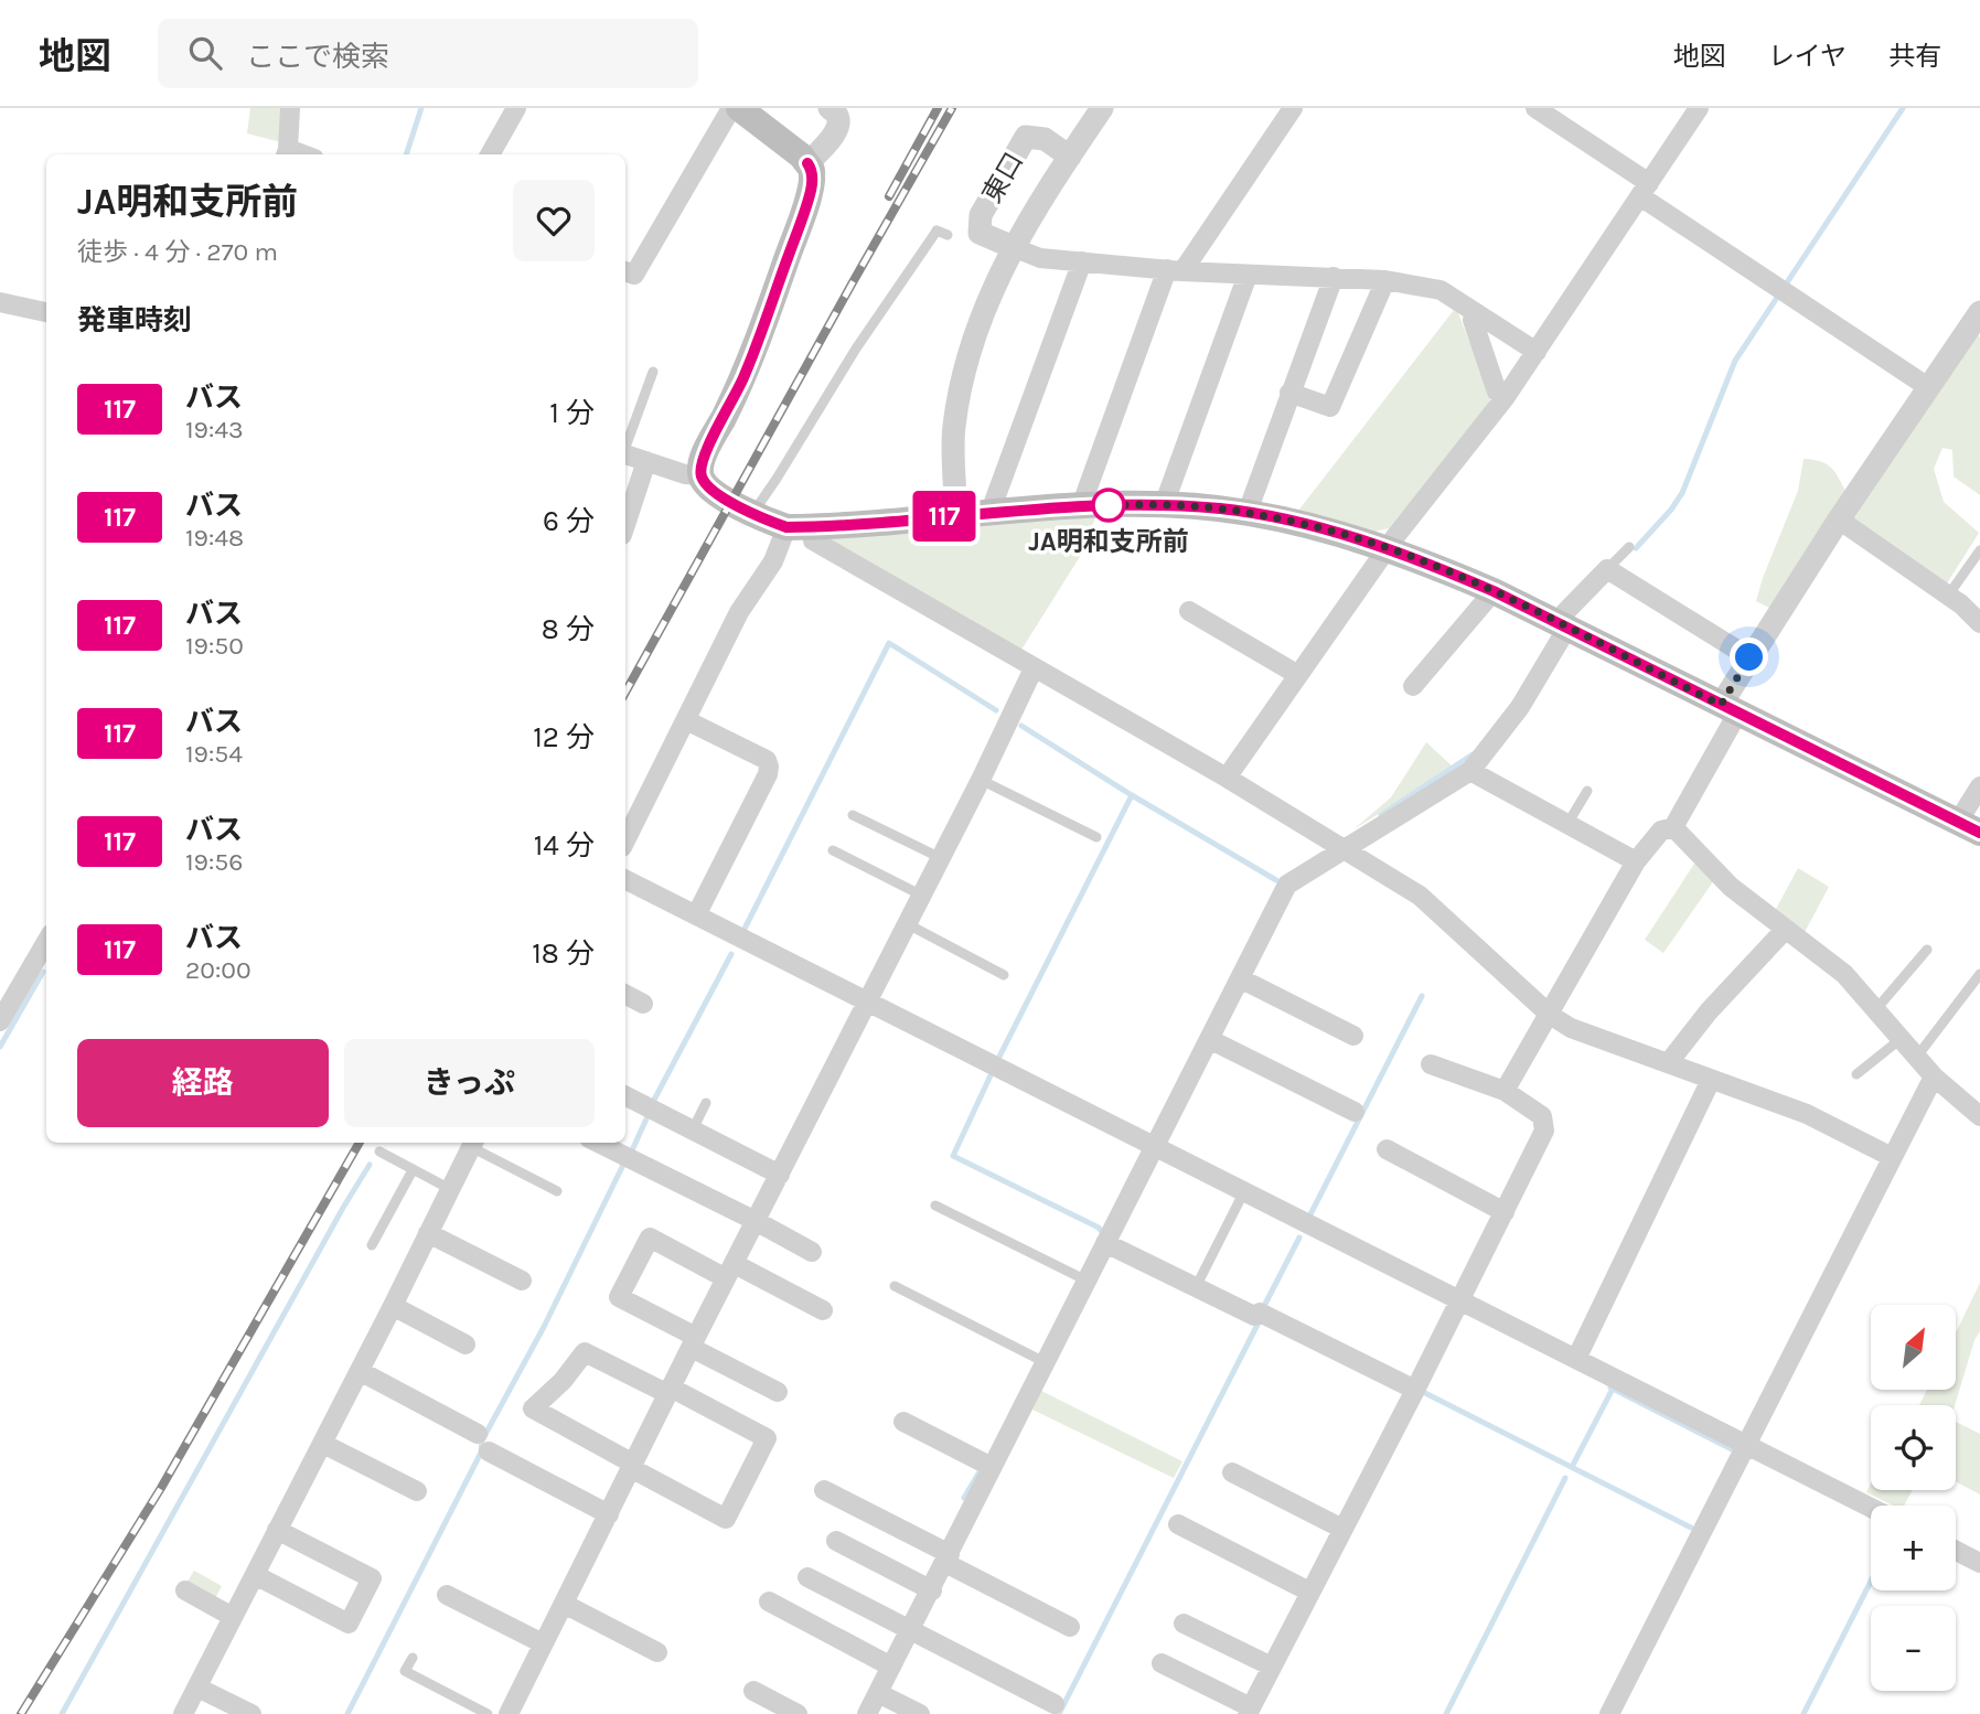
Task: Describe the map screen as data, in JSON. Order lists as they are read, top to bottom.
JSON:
{
  "streets": {
    "street": ["東口"]
  },
  "places": ["JA明和支所前"],
  "lines": ["bus line 117"],
  "north": "top right",
  "page": {
    "header": "地図",
    "search": "ここで検索",
    "nav": ["地図", "レイヤ", "共有"],
    "on_map": "117",
    "heading": [
      ["JA明和支所前", "徒歩 · 4 分 · 270 m"],
      "発車時刻"
    ],
    "list": [
      {
        "mark": "117",
        "name": "バス",
        "note": "19:43",
        "value": "1 分"
      },
      {
        "mark": "117",
        "name": "バス",
        "note": "19:48",
        "value": "6 分"
      },
      {
        "mark": "117",
        "name": "バス",
        "note": "19:50",
        "value": "8 分"
      },
      {
        "mark": "117",
        "name": "バス",
        "note": "19:54",
        "value": "12 分"
      },
      {
        "mark": "117",
        "name": "バス",
        "note": "19:56",
        "value": "14 分"
      },
      {
        "mark": "117",
        "name": "バス",
        "note": "20:00",
        "value": "18 分"
      }
    ],
    "buttons": ["経路", "きっぷ"],
    "map_buttons": ["+", "−"]
  }
}
